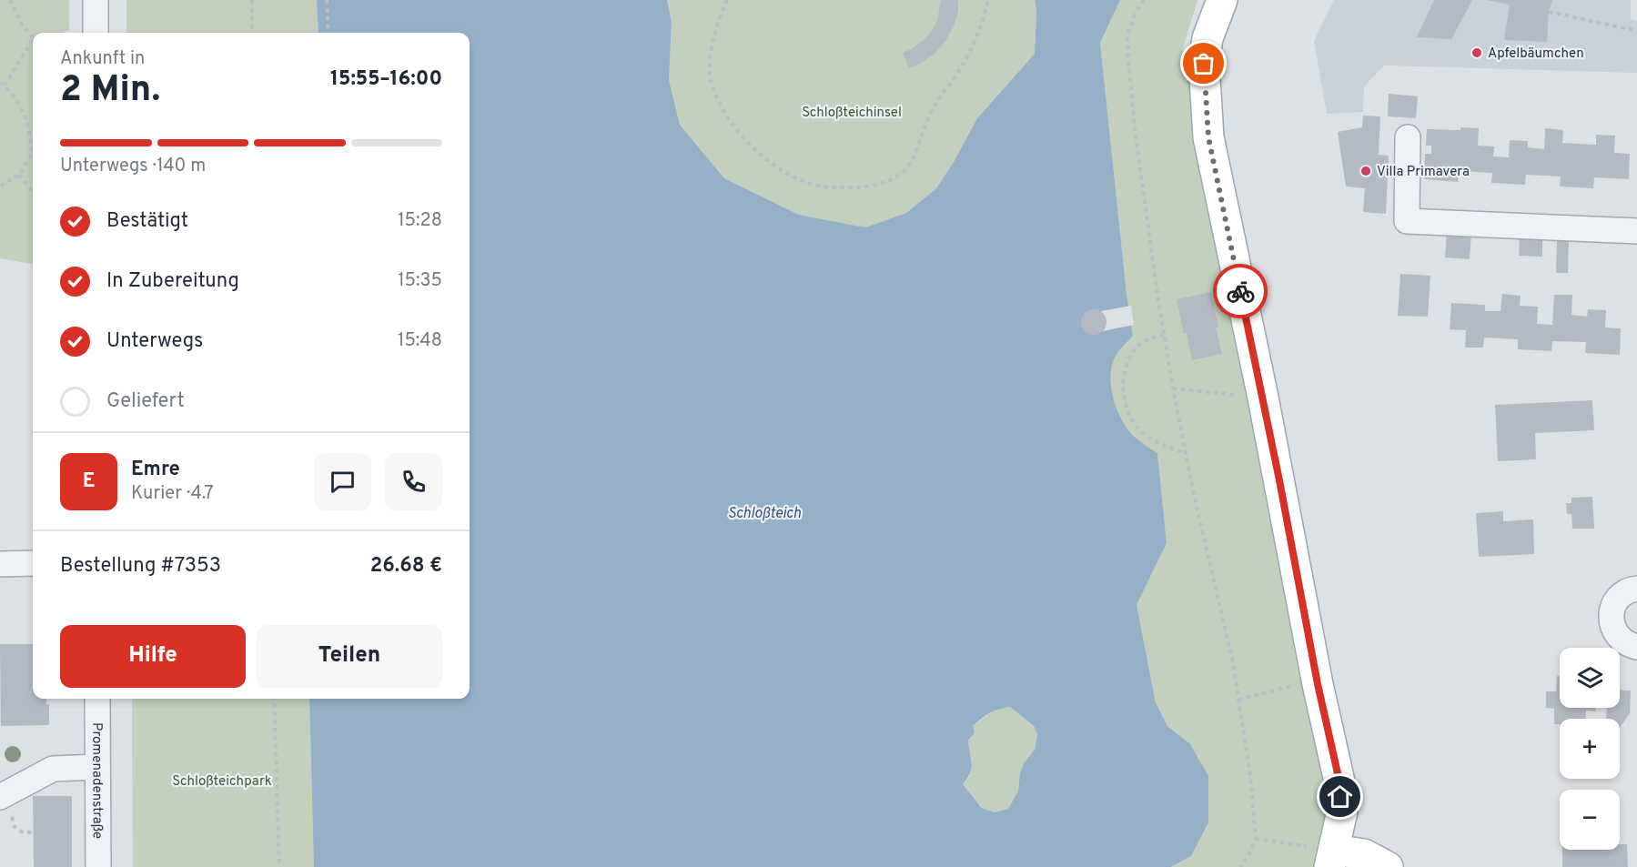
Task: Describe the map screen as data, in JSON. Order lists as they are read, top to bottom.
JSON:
{
  "streets": {
    "street": ["Promenadenstraße"]
  },
  "water": ["Schloßteich"],
  "parks": ["Schloßteichinsel", "Schloßteichpark"],
  "places": ["Apfelbäumchen", "Villa Primavera"],
  "page": {
    "heading": ["2 Min.", "Ankunft in", "15:55–16:00"],
    "panel": [
      "Emre",
      "Kurier · 4.7",
      "Bestellung #7353",
      "26.68 €"
    ],
    "bar": "Unterwegs · 140 m",
    "list": [
      ["Bestätigt", "15:28"],
      ["In Zubereitung", "15:35"],
      ["Unterwegs", "15:48"],
      "Geliefert"
    ],
    "round": "E",
    "buttons": ["Hilfe", "Teilen"],
    "map_buttons": ["+", "−"]
  }
}
